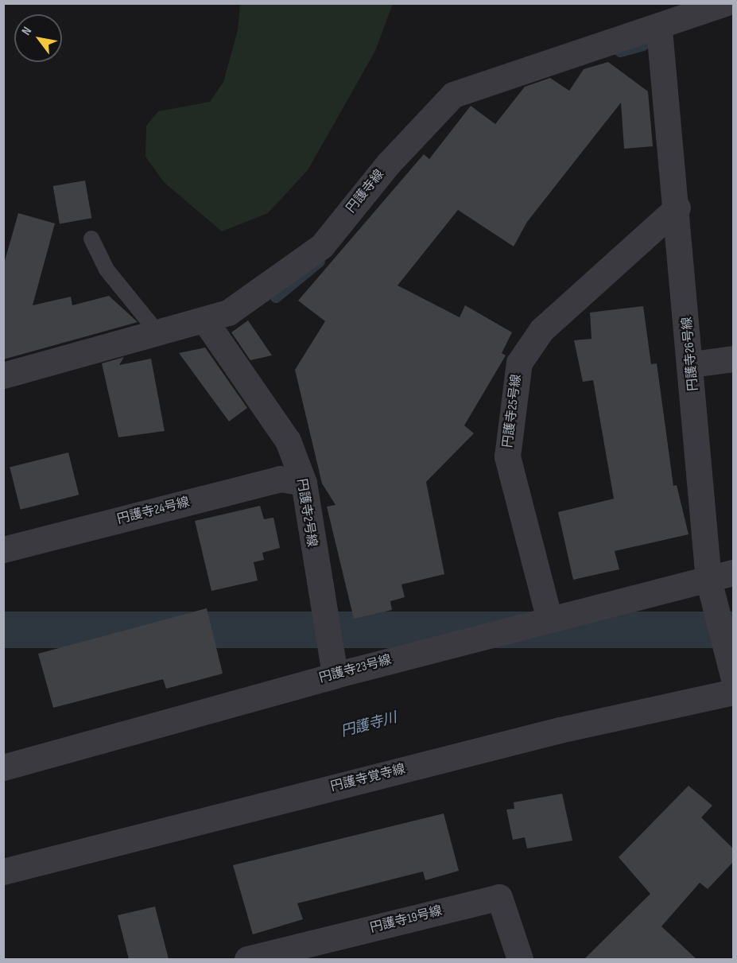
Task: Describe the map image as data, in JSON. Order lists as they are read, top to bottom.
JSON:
{
  "streets": {
    "street": [
      "円護寺線",
      "円護寺26号線",
      "円護寺25号線",
      "円護寺24号線",
      "円護寺2号線",
      "円護寺23号線",
      "円護寺覚寺線",
      "円護寺19号線"
    ]
  },
  "crossings": [
    ["円護寺線", "円護寺26号線"],
    ["円護寺線", "円護寺2号線"],
    ["円護寺26号線", "円護寺25号線"],
    ["円護寺26号線", "円護寺23号線"],
    ["円護寺25号線", "円護寺23号線"],
    ["円護寺24号線", "円護寺2号線"],
    ["円護寺2号線", "円護寺23号線"]
  ],
  "water": ["円護寺川"],
  "north": "top left"
}
